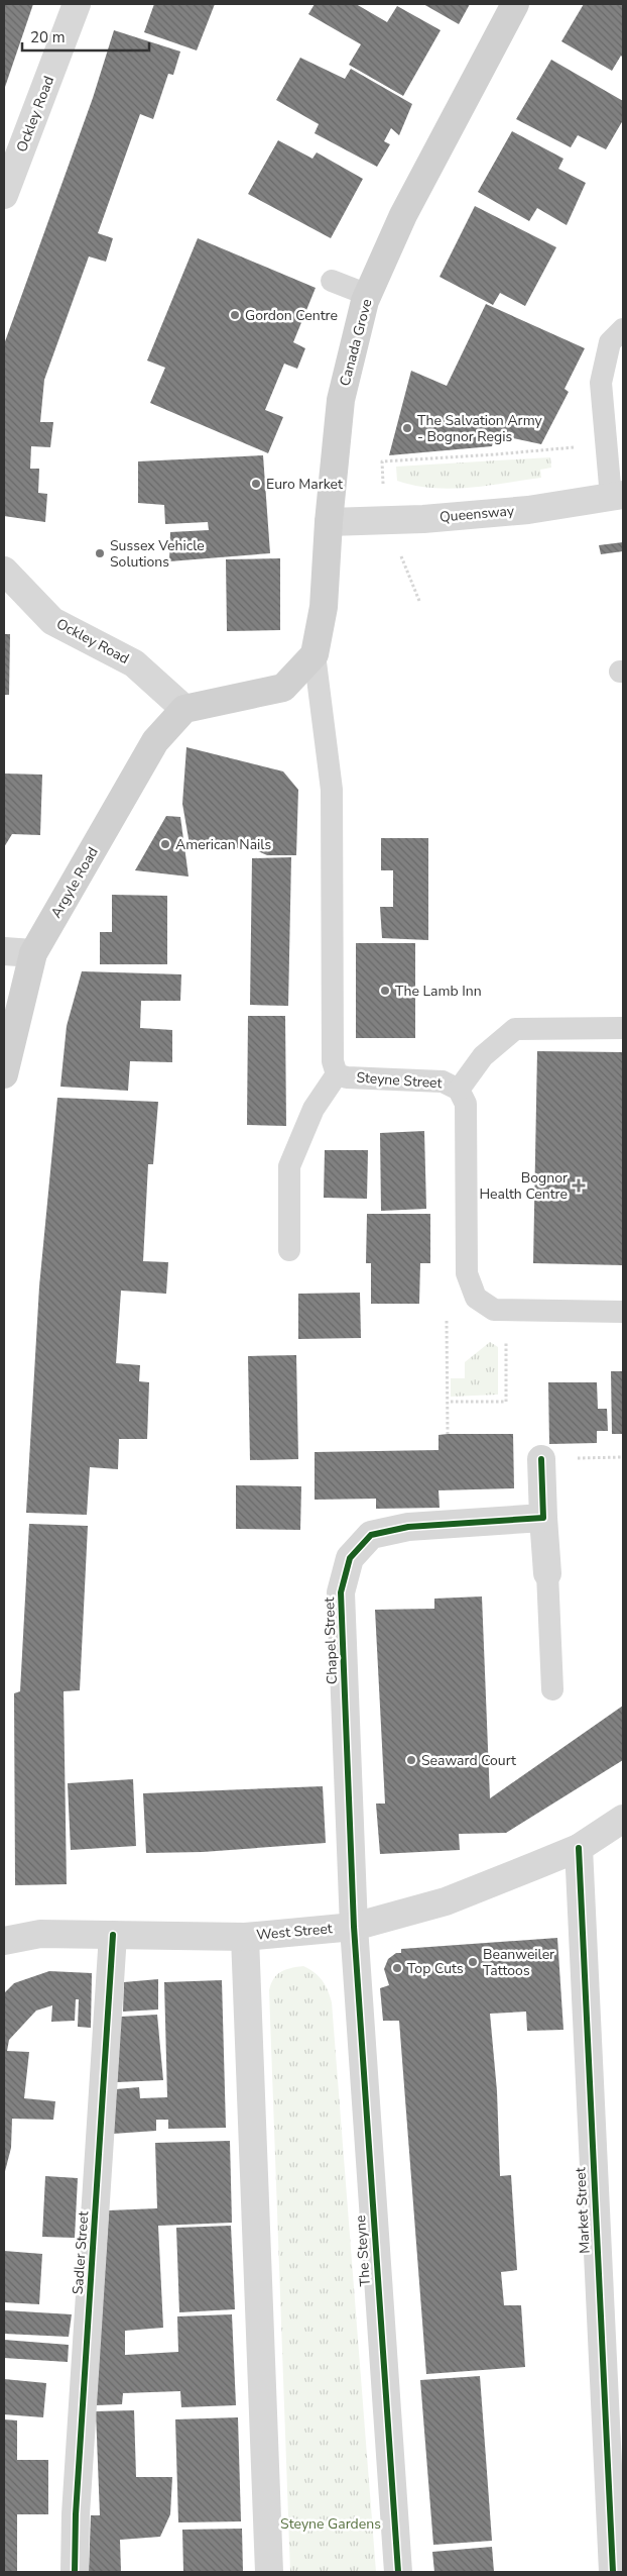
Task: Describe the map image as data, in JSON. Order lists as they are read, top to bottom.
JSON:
{
  "streets": {
    "main road": ["Canada Grove", "Argyle Road"],
    "street": [
      "Ockley Road",
      "Queensway",
      "Chapel Street",
      "West Street",
      "Market Street",
      "The Steyne",
      "Sadler Street"
    ],
    "lane": ["Steyne Street"]
  },
  "crossings": [
    ["Ockley Road", "Argyle Road"],
    ["Canada Grove", "Queensway"],
    ["Canada Grove", "Steyne Street"],
    ["Chapel Street", "West Street"],
    ["Chapel Street", "The Steyne"],
    ["West Street", "Market Street"],
    ["West Street", "The Steyne"],
    ["West Street", "Sadler Street"]
  ],
  "parks": ["Steyne Gardens"],
  "places": {
    "other": [
      "Gordon Centre",
      "The Salvation Army - Bognor Regis",
      "Euro Market",
      "Sussex Vehicle Solutions",
      "American Nails",
      "The Lamb Inn",
      "Seaward Court",
      "Beanweiler Tattoos",
      "Top Cuts"
    ],
    "health": ["Bognor Health Centre"]
  },
  "scale_bar": "20 m"
}
